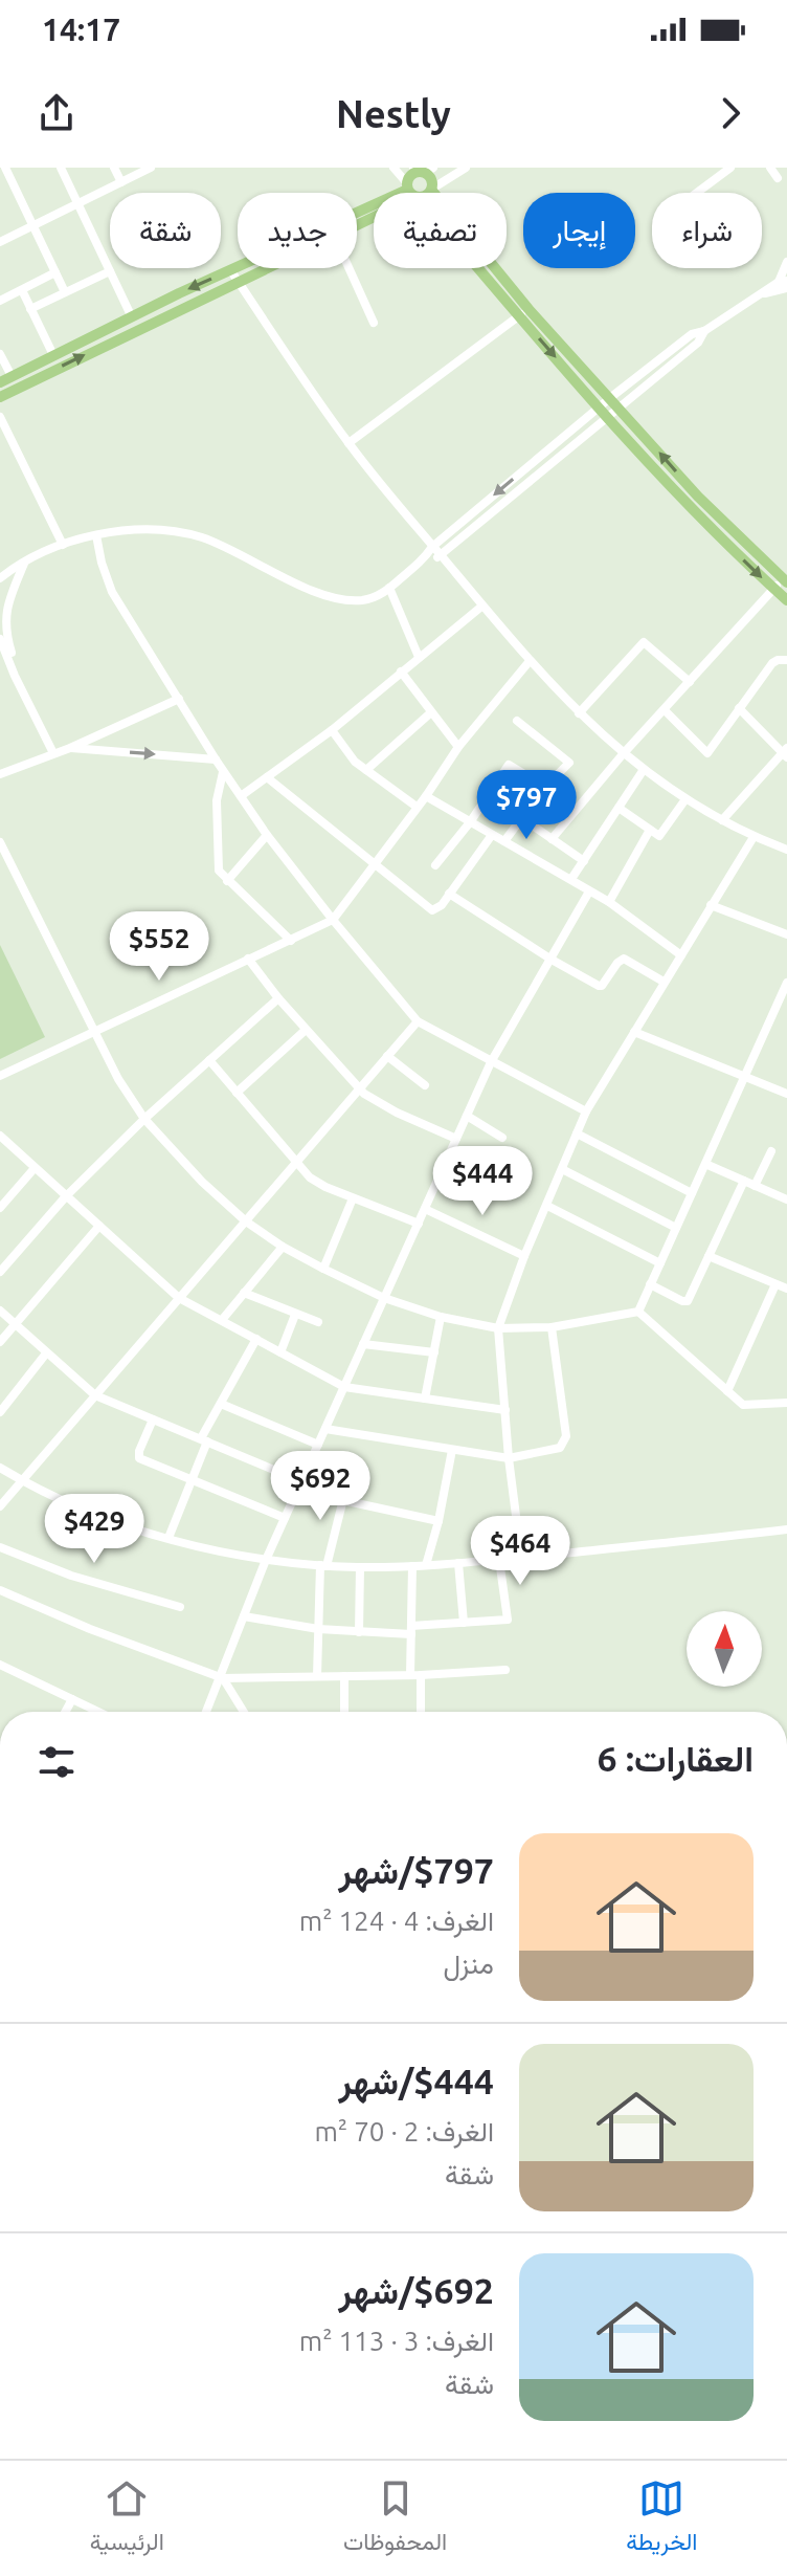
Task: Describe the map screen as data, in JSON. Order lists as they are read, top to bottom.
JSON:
{
  "north": "top",
  "page": {
    "status": "14:17",
    "header": "Nestly",
    "chip": [
      "شراء",
      "إيجار",
      "تصفية",
      "جديد",
      "شقة"
    ],
    "price": [
      "$797",
      "$552",
      "$444",
      "$692",
      "$429",
      "$464"
    ],
    "heading": "العقارات: 6",
    "list": [
      {
        "name": "$797/شهر",
        "note": "الغرف: 4 · 124 m² · منزل"
      },
      {
        "name": "$444/شهر",
        "note": "الغرف: 2 · 70 m² · شقة"
      },
      {
        "name": "$692/شهر",
        "note": "الغرف: 3 · 113 m² · شقة"
      }
    ],
    "tabs": ["الخريطة", "المحفوظات", "الرئيسية"]
  }
}
